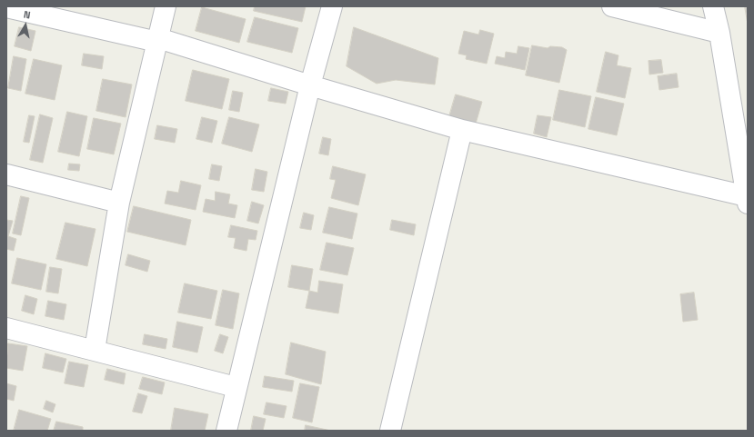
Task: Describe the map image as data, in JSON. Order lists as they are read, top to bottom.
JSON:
{
  "north": "top"
}
